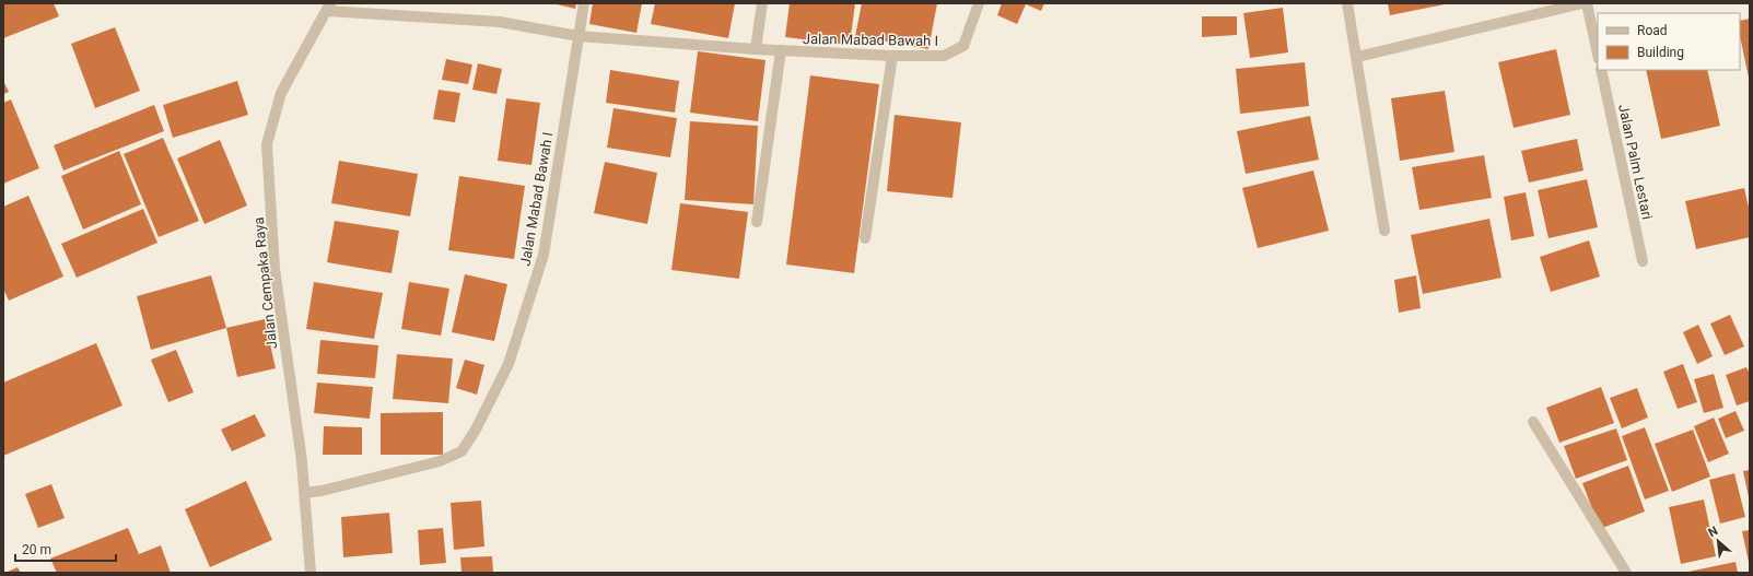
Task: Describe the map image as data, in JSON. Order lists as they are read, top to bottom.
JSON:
{
  "streets": {
    "street": ["Jalan Mabad Bawah I", "Jalan Palm Lestari", "Jalan Cempaka Raya"]
  },
  "crossings": [
    ["Jalan Mabad Bawah I", "Jalan Cempaka Raya"]
  ],
  "legend": ["Road", "Building"],
  "scale_bar": "20 m",
  "north": "top left"
}
